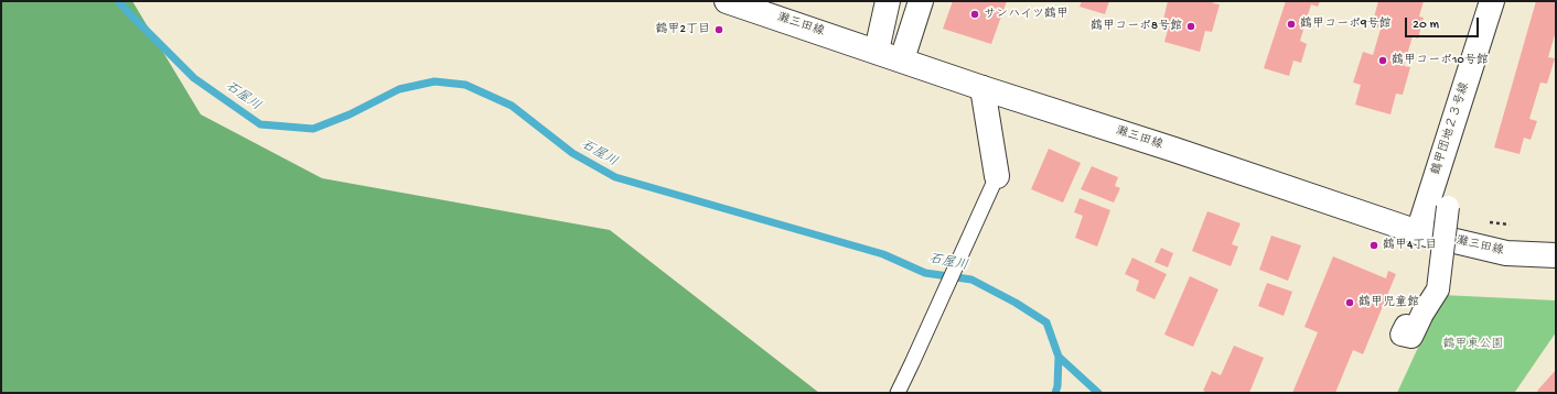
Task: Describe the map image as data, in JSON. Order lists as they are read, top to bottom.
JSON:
{
  "streets": {
    "main road": ["灘三田線", "鶴甲団地２３号線"]
  },
  "crossings": [
    ["灘三田線", "鶴甲団地２３号線"]
  ],
  "water": ["石屋川"],
  "parks": ["鶴甲東公園"],
  "places": [
    "サンハイツ鶴甲",
    "鶴甲コーポ9号館",
    "鶴甲コーポ8号館",
    "鶴甲2丁目",
    "鶴甲コーポ10号館",
    "鶴甲4丁目",
    "鶴甲児童館"
  ],
  "scale_bar": "20 m"
}
